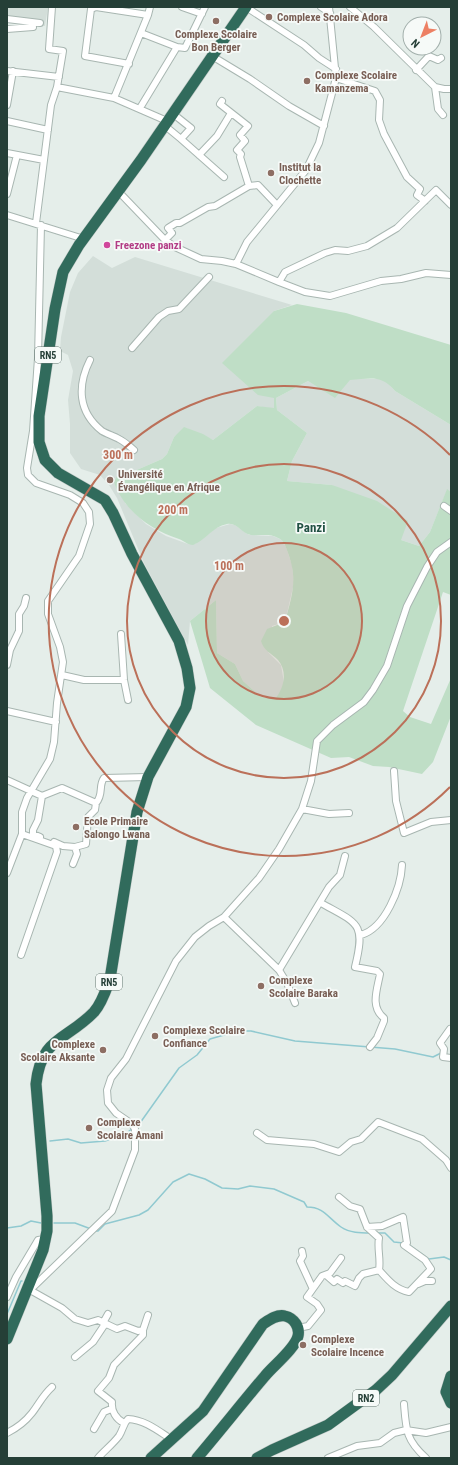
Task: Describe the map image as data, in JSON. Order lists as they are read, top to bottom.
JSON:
{
  "streets": {
    "highway": ["RN5", "RN2"]
  },
  "districts": ["Panzi"],
  "places": [
    "Complexe Scolaire Adora",
    "Complexe Scolaire Bon Berger",
    "Complexe Scolaire Kamanzema",
    "Institut la Clochette",
    "Freezone panzi",
    "Université Évangélique en Afrique",
    "Ecole Primaire Salongo Lwana",
    "Complexe Scolaire Baraka",
    "Complexe Scolaire Confiance",
    "Complexe Scolaire Aksante",
    "Complexe Scolaire Amani",
    "Complexe Scolaire Incence"
  ],
  "north": "bottom left",
  "rings": ["300 m", "200 m", "100 m"]
}
